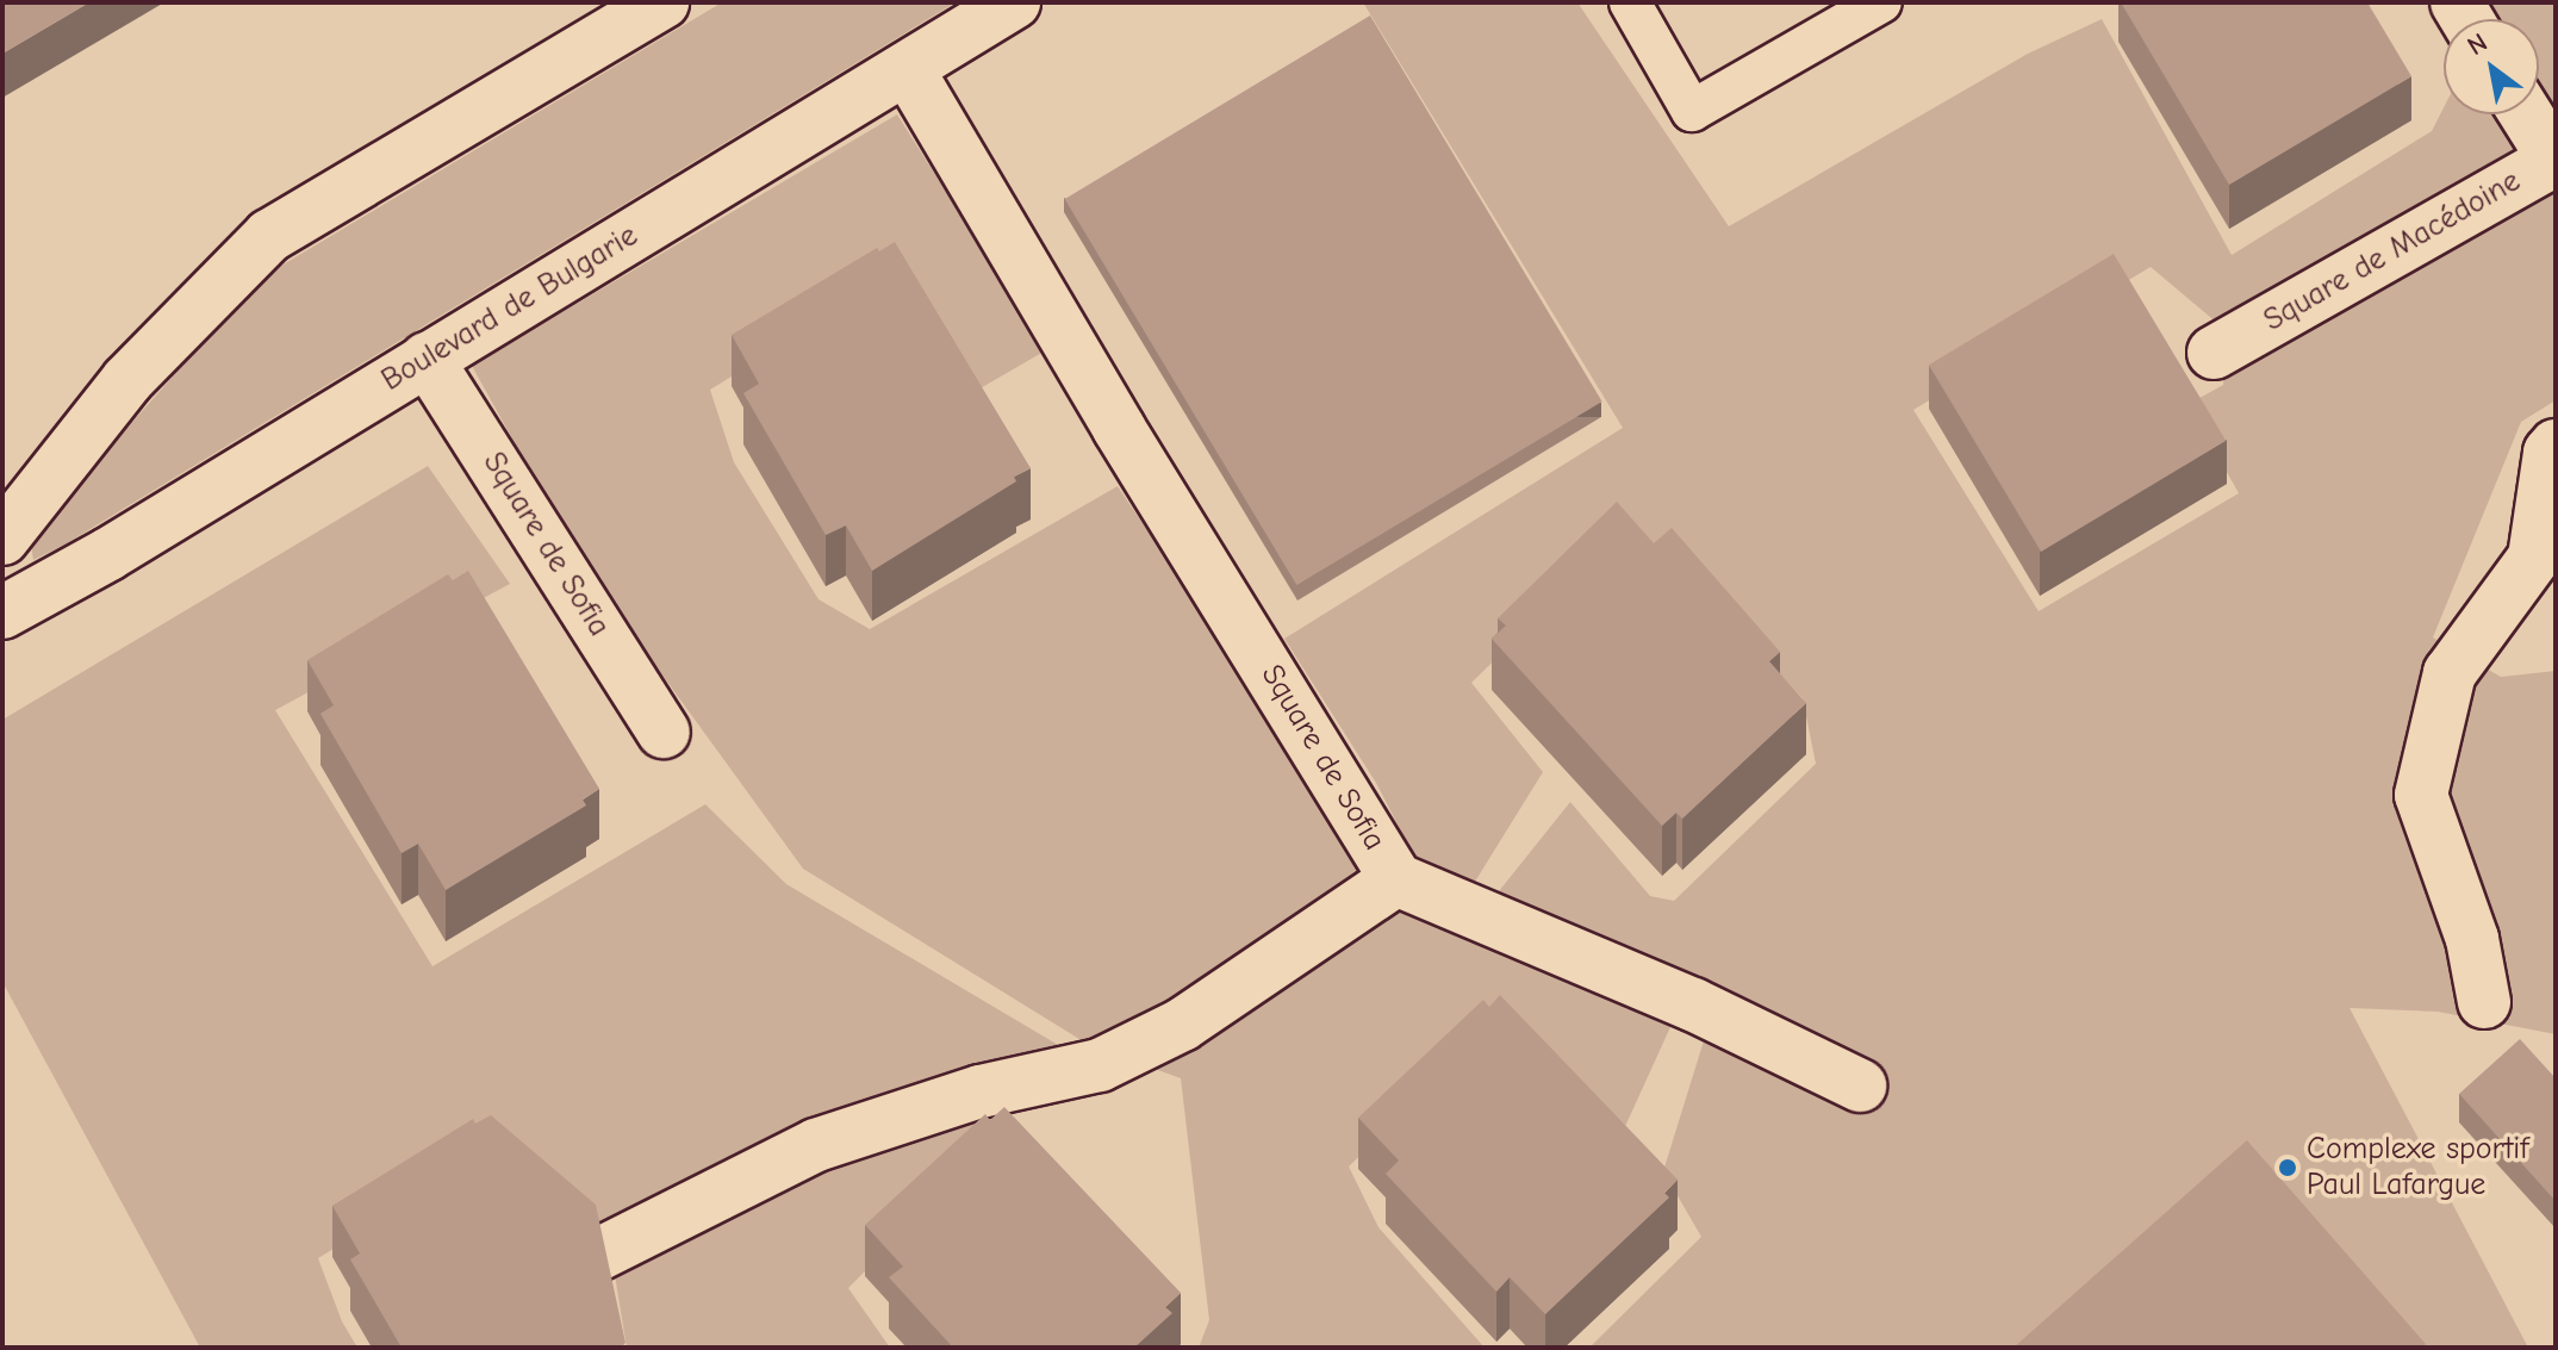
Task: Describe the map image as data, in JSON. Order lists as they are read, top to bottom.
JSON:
{
  "streets": {
    "street": ["Square de Macédoine", "Boulevard de Bulgarie", "Square de Sofia"]
  },
  "crossings": [
    ["Boulevard de Bulgarie", "Square de Sofia"]
  ],
  "places": ["Complexe sportif Paul Lafargue"],
  "north": "top left"
}
